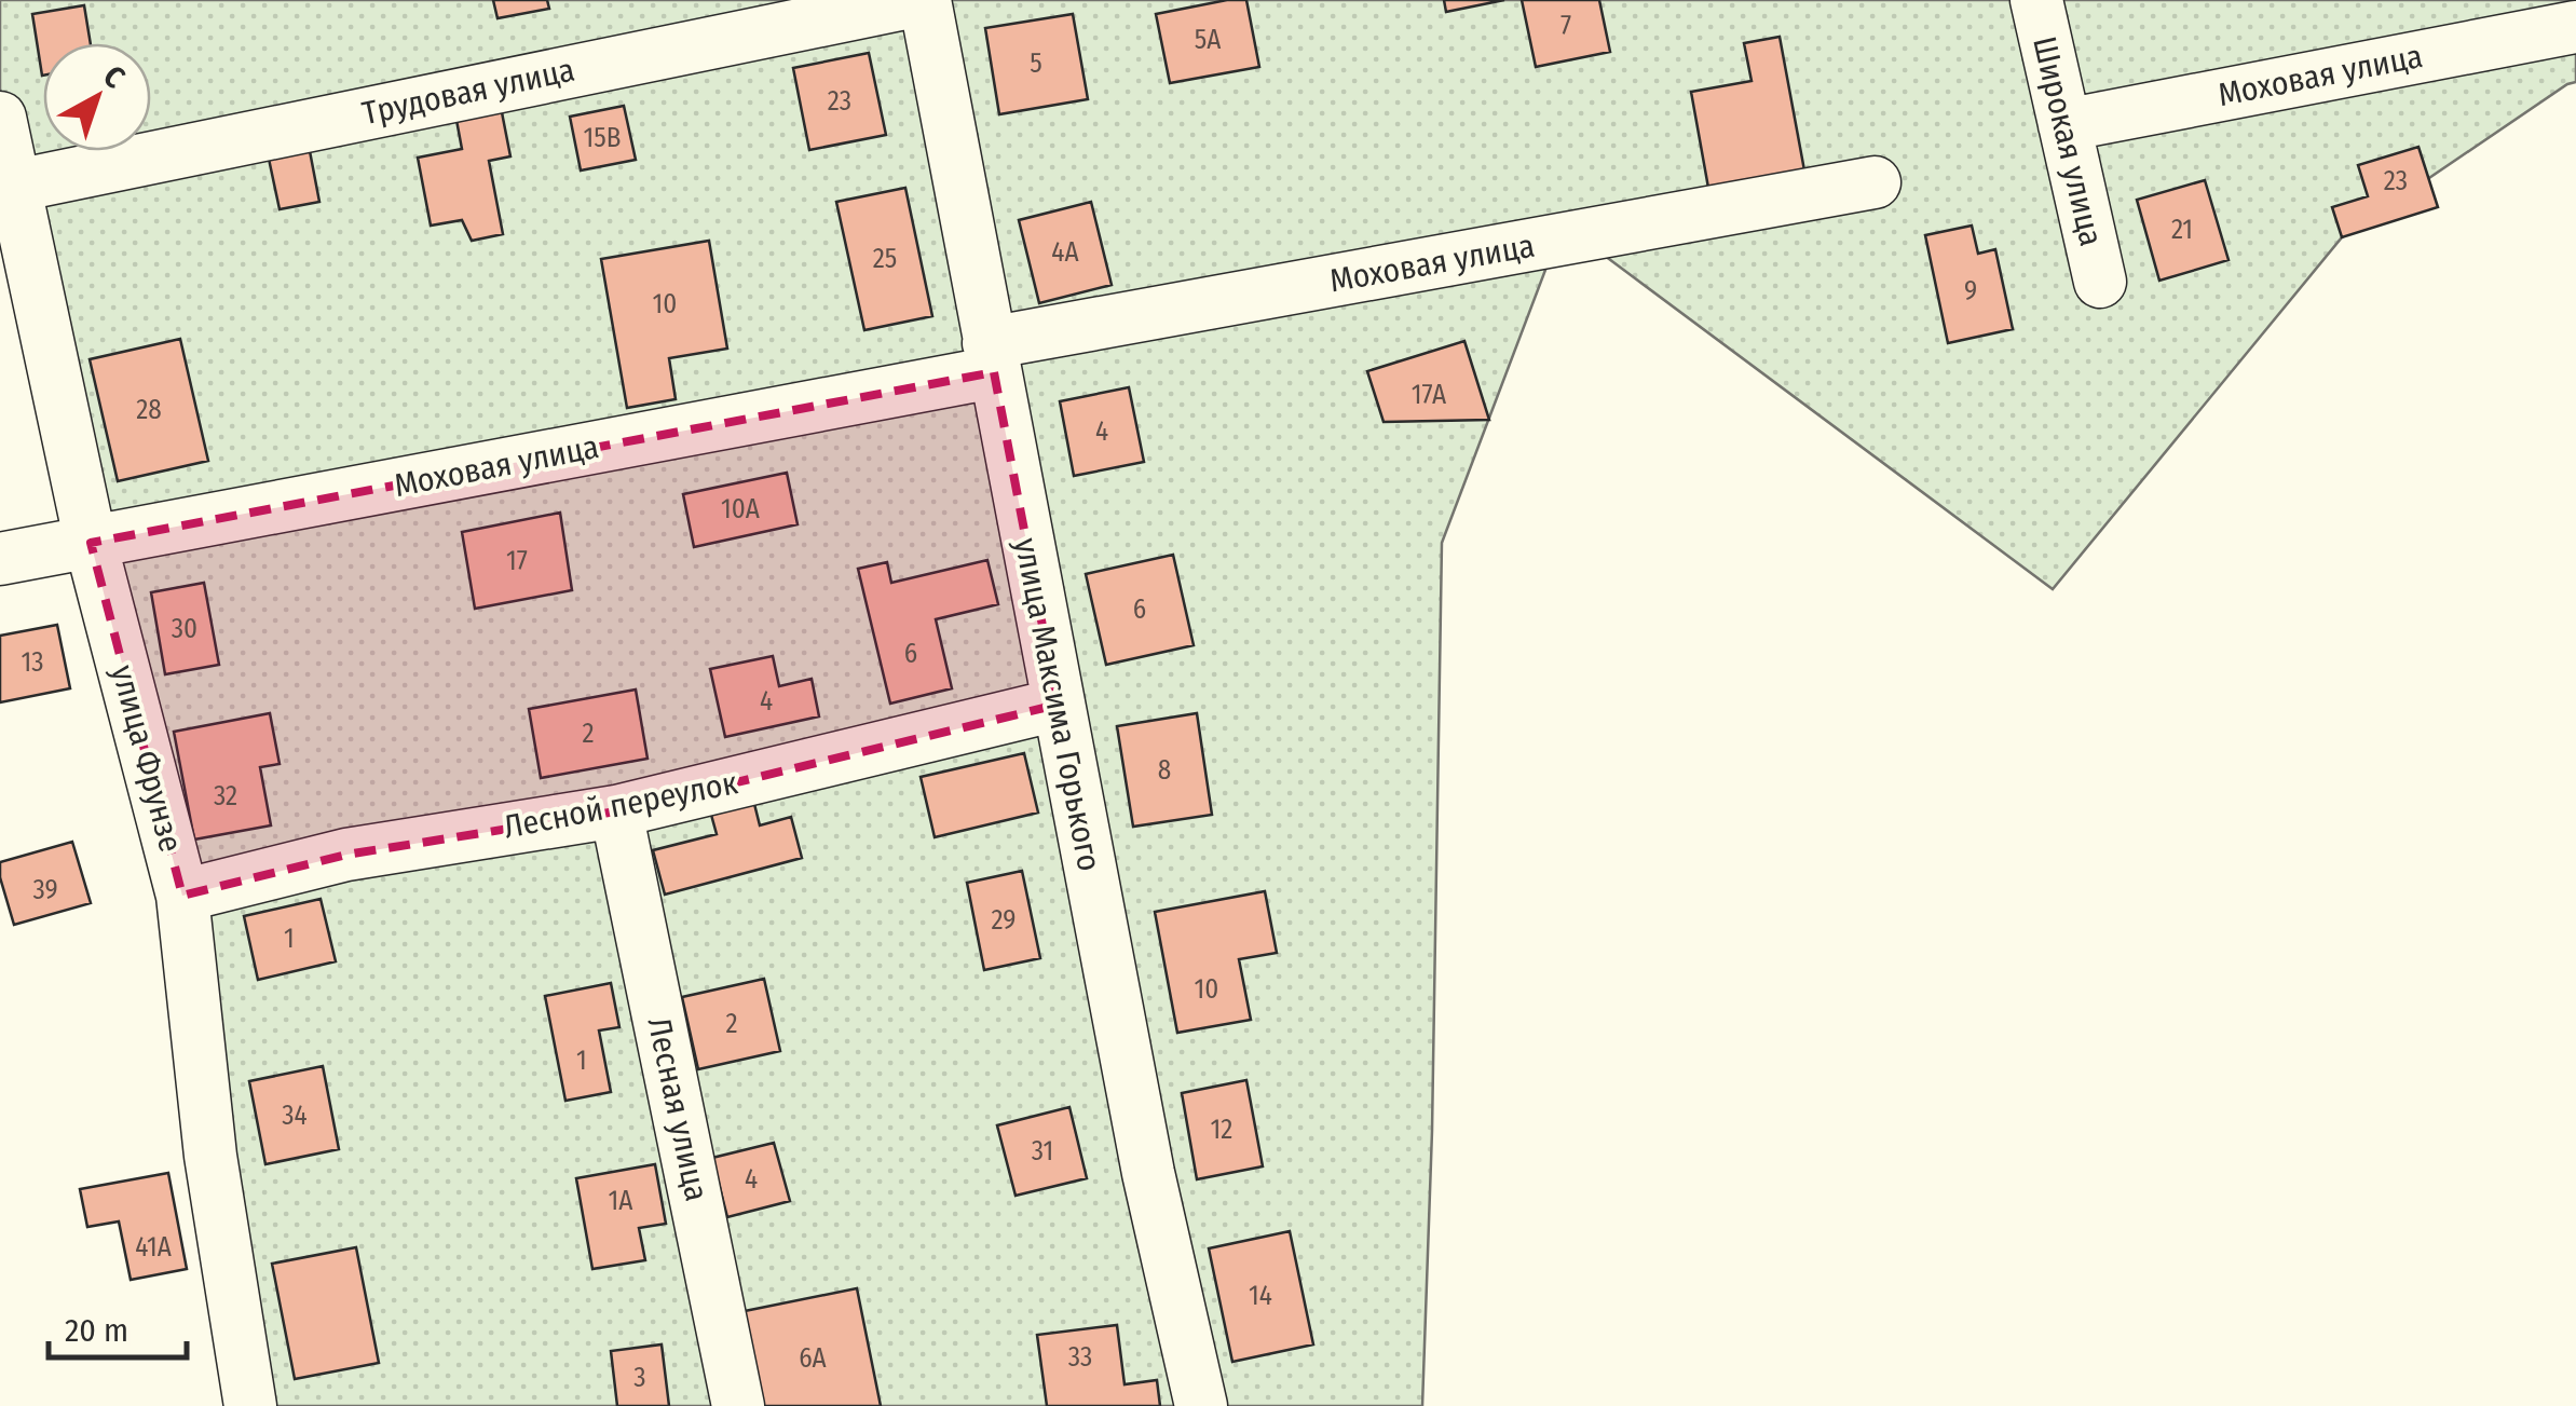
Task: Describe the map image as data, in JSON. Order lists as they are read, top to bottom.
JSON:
{
  "streets": {
    "street": [
      "Моховая улица",
      "Трудовая улица",
      "Широкая улица",
      "улица Максима Горького",
      "улица Фрунзе",
      "Лесной переулок",
      "Лесная улица"
    ]
  },
  "crossings": [
    ["Моховая улица", "Широкая улица"],
    ["Моховая улица", "улица Максима Горького"],
    ["Моховая улица", "улица Фрунзе"],
    ["Трудовая улица", "улица Максима Горького"],
    ["Трудовая улица", "улица Фрунзе"],
    ["улица Максима Горького", "Лесной переулок"],
    ["улица Фрунзе", "Лесной переулок"],
    ["Лесной переулок", "Лесная улица"]
  ],
  "house_numbers": [
    "7",
    "5А",
    "5",
    "23",
    "15В",
    "23",
    "21",
    "4А",
    "25",
    "9",
    "10",
    "17А",
    "28",
    "4",
    "10А",
    "17",
    "6",
    "30",
    "6",
    "13",
    "4",
    "2",
    "8",
    "32",
    "39",
    "29",
    "1",
    "10",
    "2",
    "1",
    "34",
    "12",
    "31",
    "4",
    "1А",
    "41А",
    "14",
    "33",
    "6А",
    "3"
  ],
  "scale_bar": "20 m",
  "north": "top right"
}
